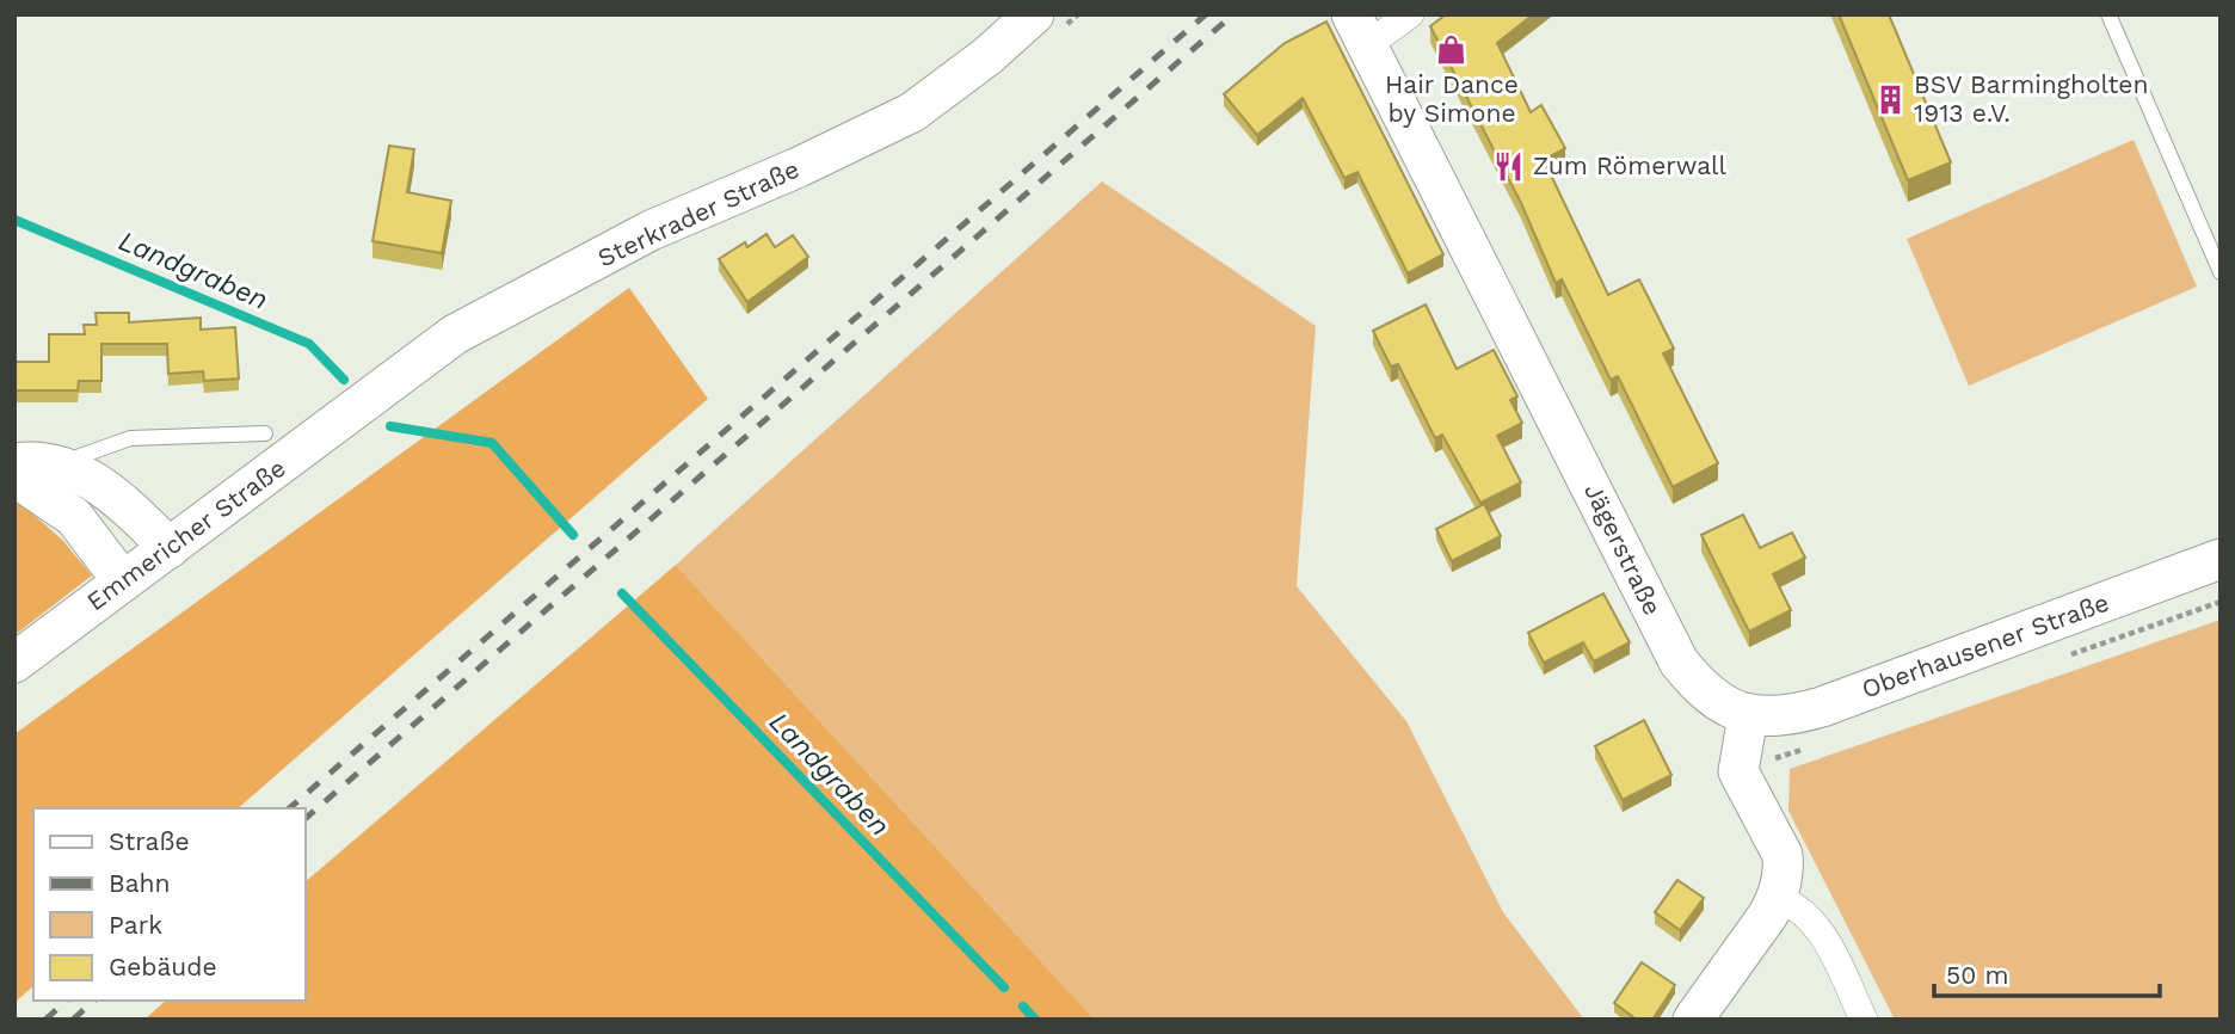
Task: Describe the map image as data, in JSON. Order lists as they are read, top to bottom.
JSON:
{
  "streets": {
    "main road": [
      "Sterkrader Straße",
      "Emmericher Straße",
      "Jägerstraße",
      "Oberhausener Straße"
    ]
  },
  "crossings": [
    ["Sterkrader Straße", "Emmericher Straße"],
    ["Jägerstraße", "Oberhausener Straße"]
  ],
  "water": ["Landgraben"],
  "places": {
    "shop": ["Hair Dance by Simone"],
    "building": ["BSV Barmingholten 1913 e.V."],
    "restaurant": ["Zum Römerwall"]
  },
  "legend": [
    "Straße",
    "Bahn",
    "Park",
    "Gebäude"
  ],
  "scale_bar": "50 m"
}
